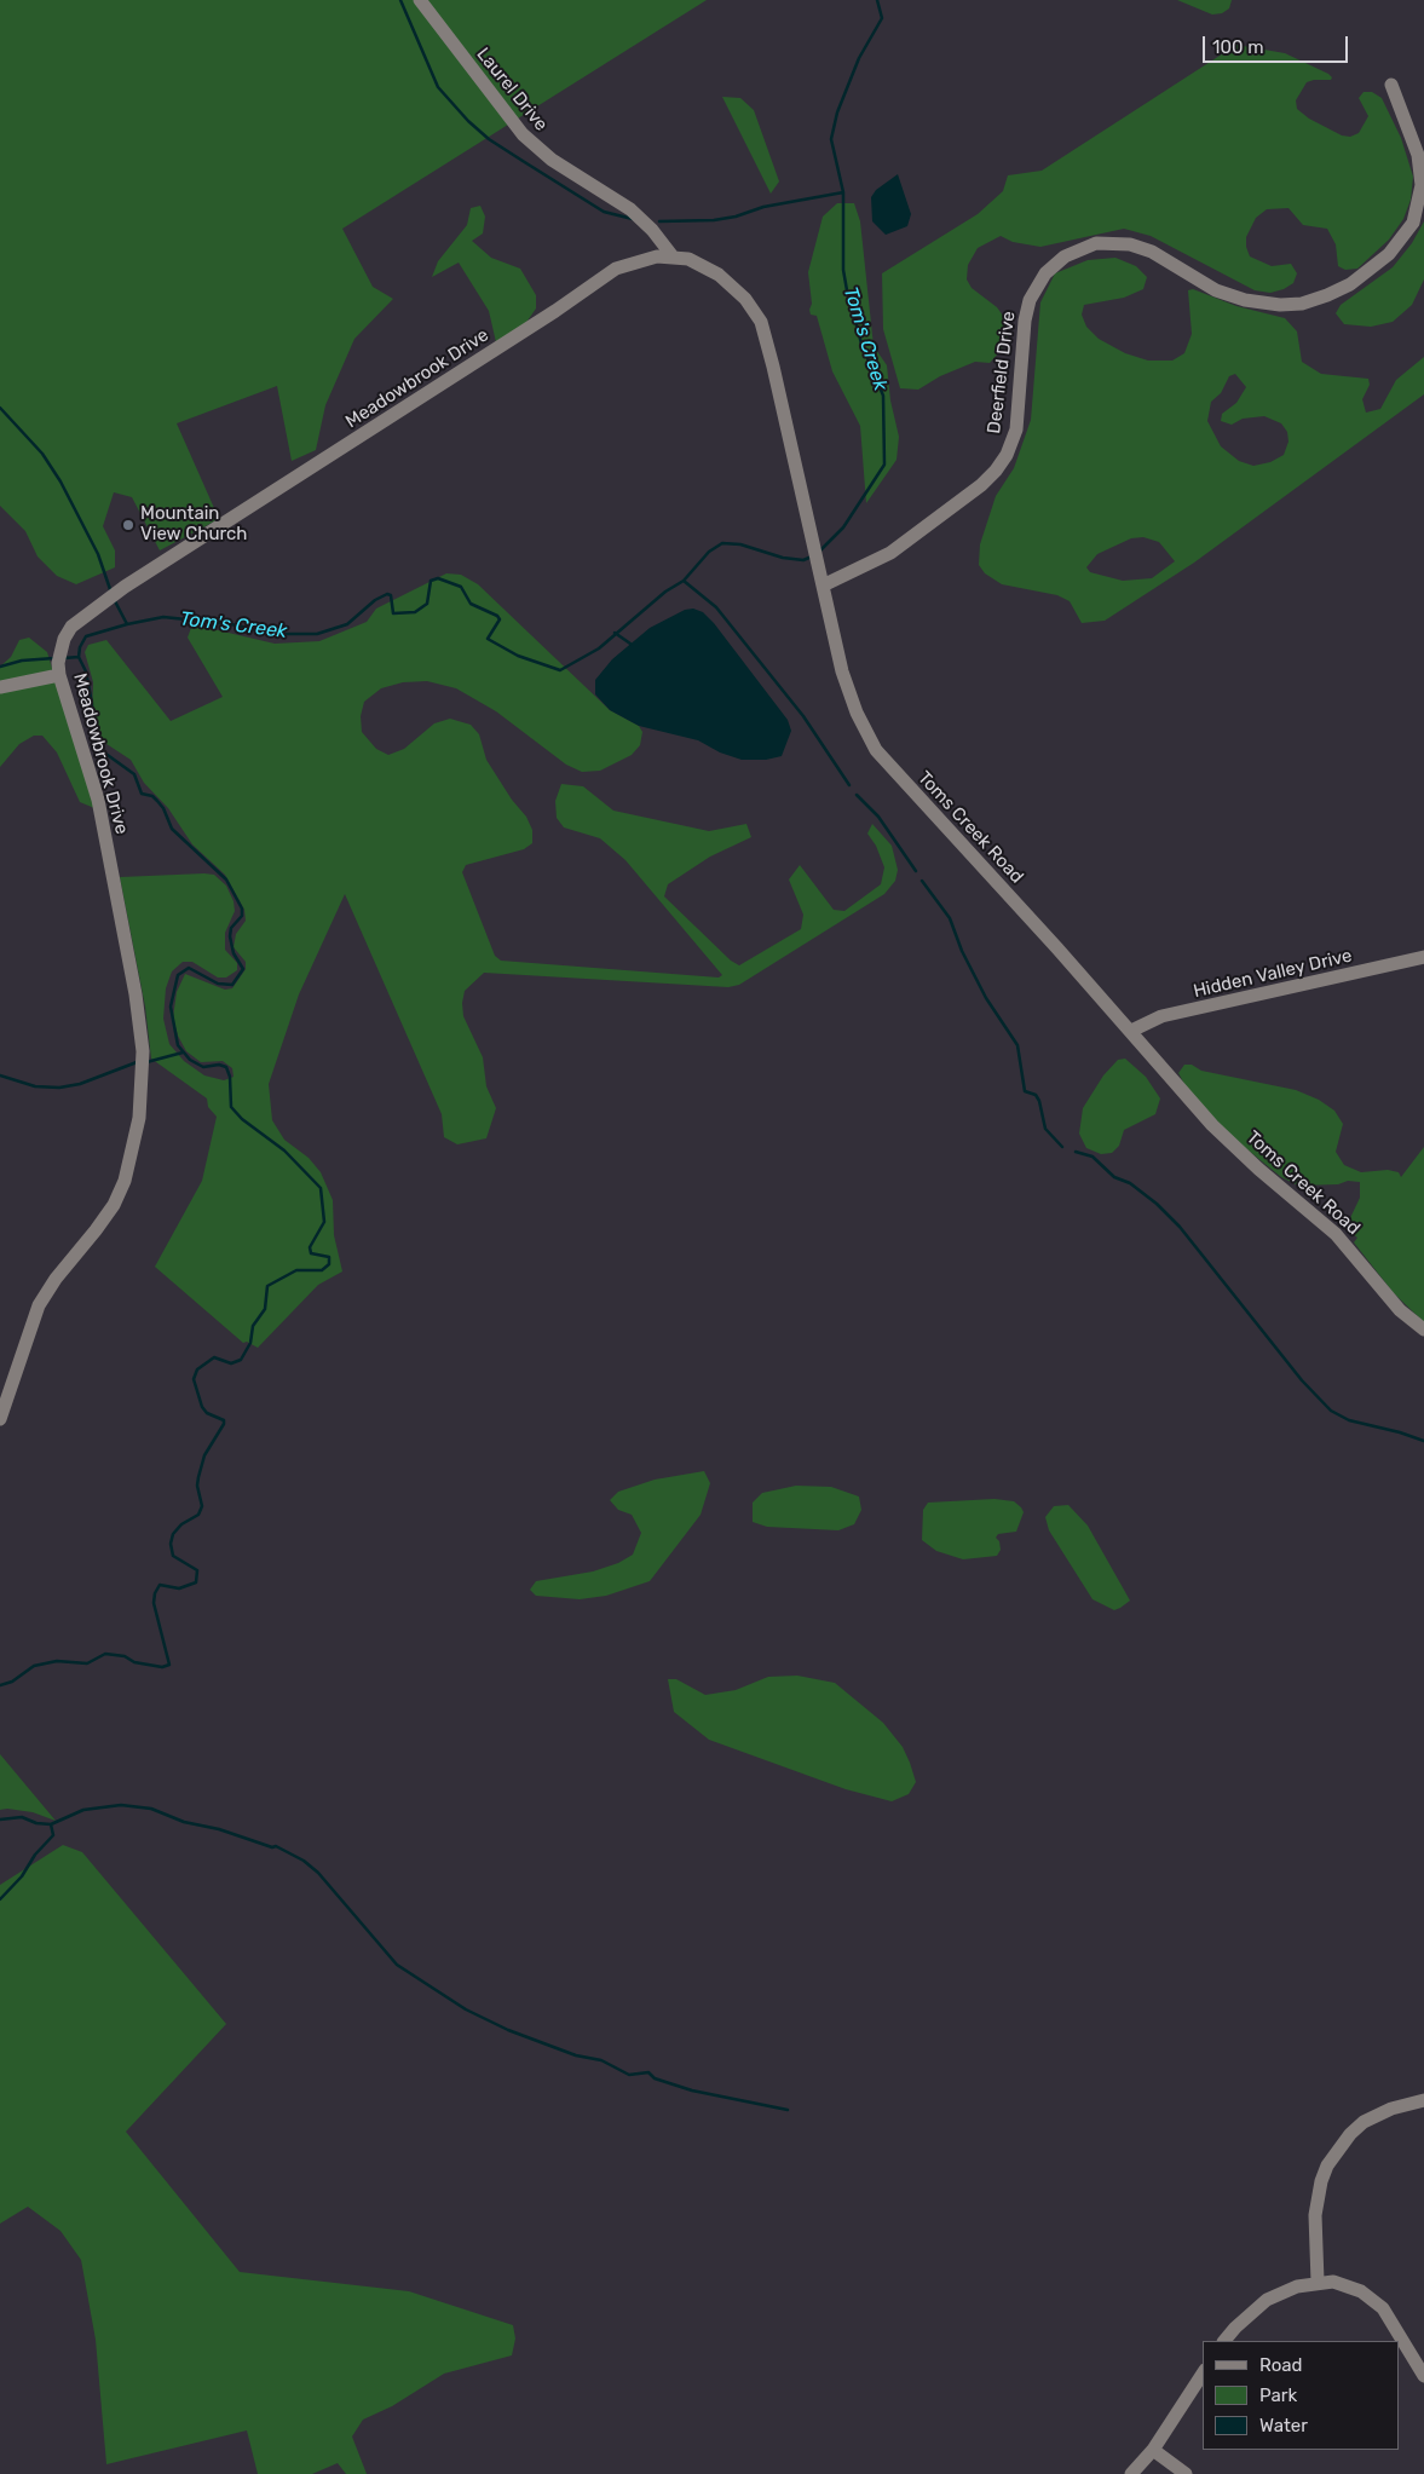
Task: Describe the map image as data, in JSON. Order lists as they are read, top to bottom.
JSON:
{
  "streets": {
    "street": [
      "Laurel Drive",
      "Deerfield Drive",
      "Meadowbrook Drive",
      "Toms Creek Road",
      "Hidden Valley Drive"
    ]
  },
  "crossings": [
    ["Laurel Drive", "Meadowbrook Drive"],
    ["Laurel Drive", "Toms Creek Road"],
    ["Deerfield Drive", "Toms Creek Road"],
    ["Meadowbrook Drive", "Toms Creek Road"],
    ["Toms Creek Road", "Hidden Valley Drive"]
  ],
  "water": ["Tom's Creek"],
  "places": ["Mountain View Church"],
  "legend": ["Road", "Park", "Water"],
  "scale_bar": "100 m"
}
